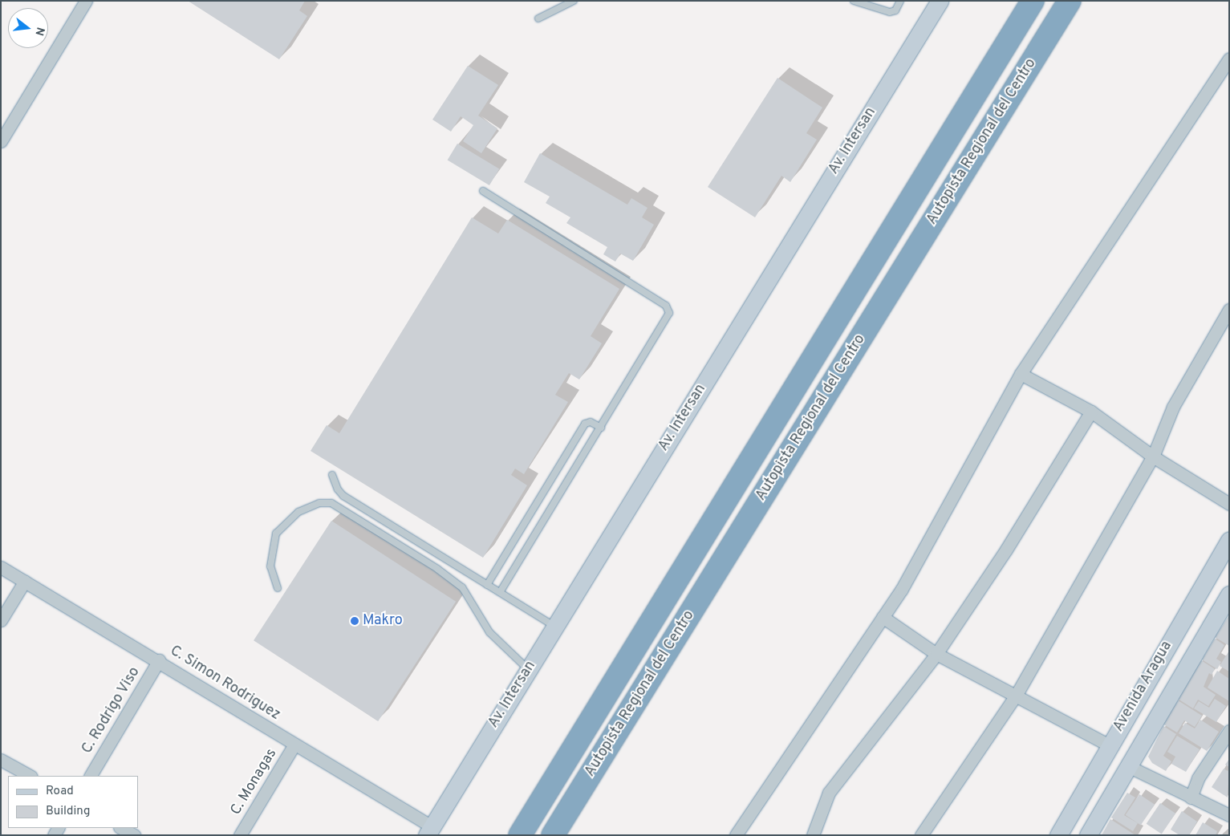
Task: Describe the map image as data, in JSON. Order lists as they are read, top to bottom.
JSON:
{
  "streets": {
    "highway": ["Autopista Regional del Centro"],
    "street": [
      "Av. Intersan",
      "C. Simon Rodriguez",
      "Avenida Aragua",
      "C. Rodrigo Viso",
      "C. Monagas"
    ]
  },
  "crossings": [
    ["Av. Intersan", "C. Simon Rodriguez"],
    ["C. Simon Rodriguez", "C. Rodrigo Viso"],
    ["C. Simon Rodriguez", "C. Monagas"]
  ],
  "places": ["Makro"],
  "legend": ["Road", "Building"],
  "north": "right"
}
